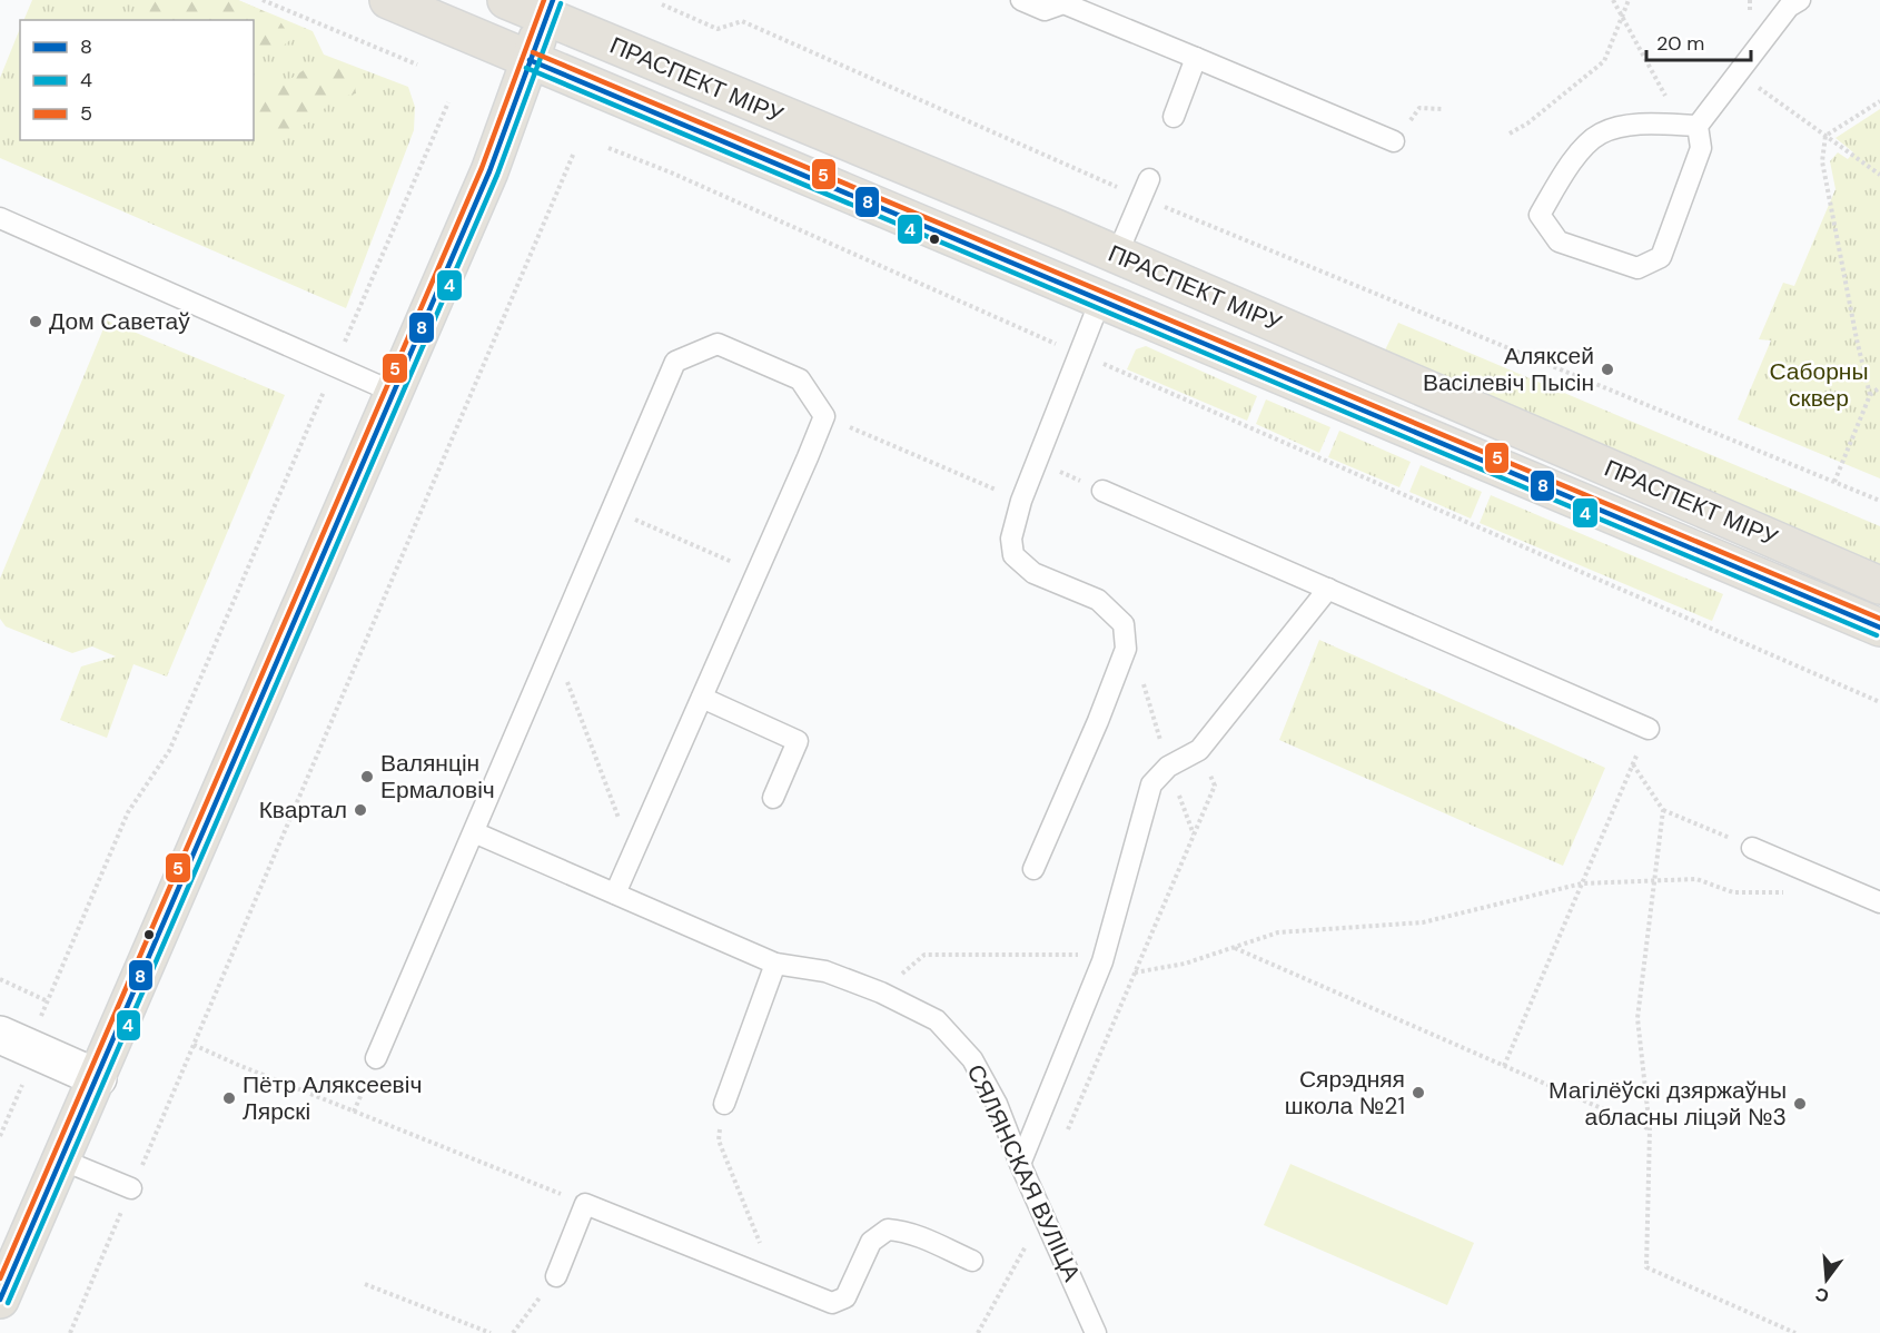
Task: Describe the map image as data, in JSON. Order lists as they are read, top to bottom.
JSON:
{
  "streets": {
    "main road": ["ПРАСПЕКТ МІРУ"],
    "lane": ["СЯЛЯНСКАЯ ВУЛІЦА"]
  },
  "parks": ["Саборны сквер"],
  "places": [
    "Дом Саветаў",
    "Аляксей Васілевіч Пысін",
    "Валянцін Ермаловіч",
    "Квартал",
    "Сярэдняя школа №21",
    "Пётр Аляксеевіч Лярскі",
    "Магілёўскі дзяржаўны абласны ліцэй №3"
  ],
  "lines": ["transit line 8", "transit line 5", "transit line 4"],
  "legend": ["8", "4", "5"],
  "scale_bar": "20 m",
  "north": "bottom"
}
